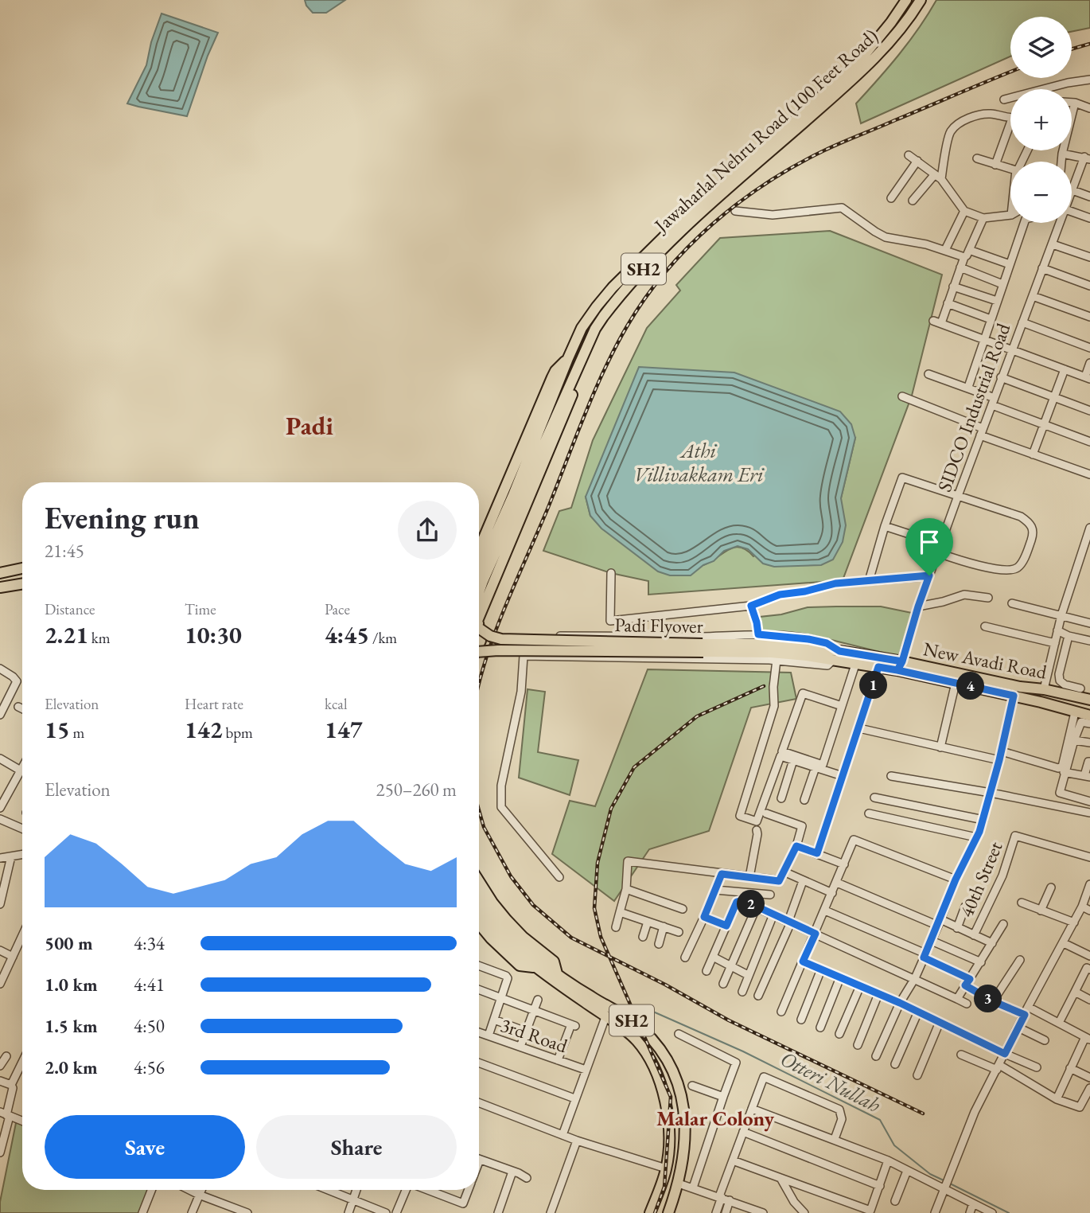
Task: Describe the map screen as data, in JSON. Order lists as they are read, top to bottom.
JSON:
{
  "streets": {
    "main road": [
      "Jawaharlal Nehru Road (100 Feet Road)",
      "SH2",
      "Padi Flyover",
      "New Avadi Road"
    ],
    "street": ["SIDCO Industrial Road", "40th Street", "3rd Road"]
  },
  "crossings": [
    ["Jawaharlal Nehru Road (100 Feet Road)", "Padi Flyover"],
    ["SIDCO Industrial Road", "New Avadi Road"],
    ["Padi Flyover", "New Avadi Road"]
  ],
  "districts": ["Padi", "Malar Colony"],
  "water": ["Athi Villivakkam Eri", "Otteri Nullah"],
  "page": {
    "map_buttons": ["+", "−"],
    "heading": ["Evening run", "21:45"],
    "stats": [
      ["Distance", "2.21 km"],
      ["Time", "10:30"],
      ["Pace", "4:45 /km"],
      ["Elevation", "15 m"],
      ["Heart rate", "142 bpm"],
      ["kcal", "147"]
    ],
    "pins": [
      "1",
      "4",
      "2",
      "3"
    ],
    "chart": ["Elevation", "250–260 m"],
    "list": [
      {
        "name": "500 m",
        "note": "4:34"
      },
      {
        "name": "1.0 km",
        "note": "4:41"
      },
      {
        "name": "1.5 km",
        "note": "4:50"
      },
      {
        "name": "2.0 km",
        "note": "4:56"
      }
    ],
    "buttons": ["Save", "Share"]
  }
}
